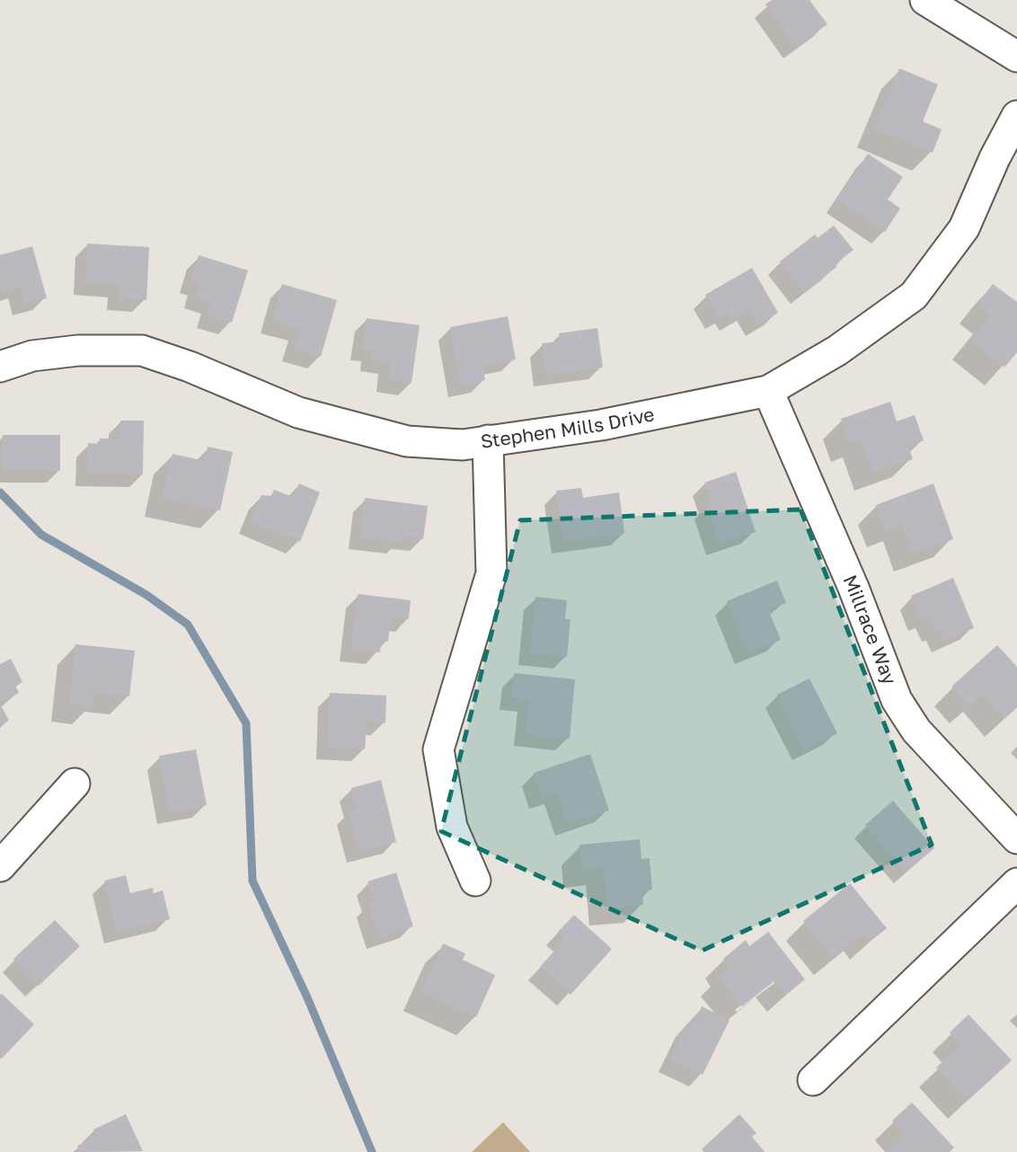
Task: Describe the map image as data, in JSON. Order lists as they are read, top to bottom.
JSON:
{
  "streets": {
    "street": ["Stephen Mills Drive", "Millrace Way"]
  },
  "crossings": [
    ["Stephen Mills Drive", "Millrace Way"]
  ]
}
